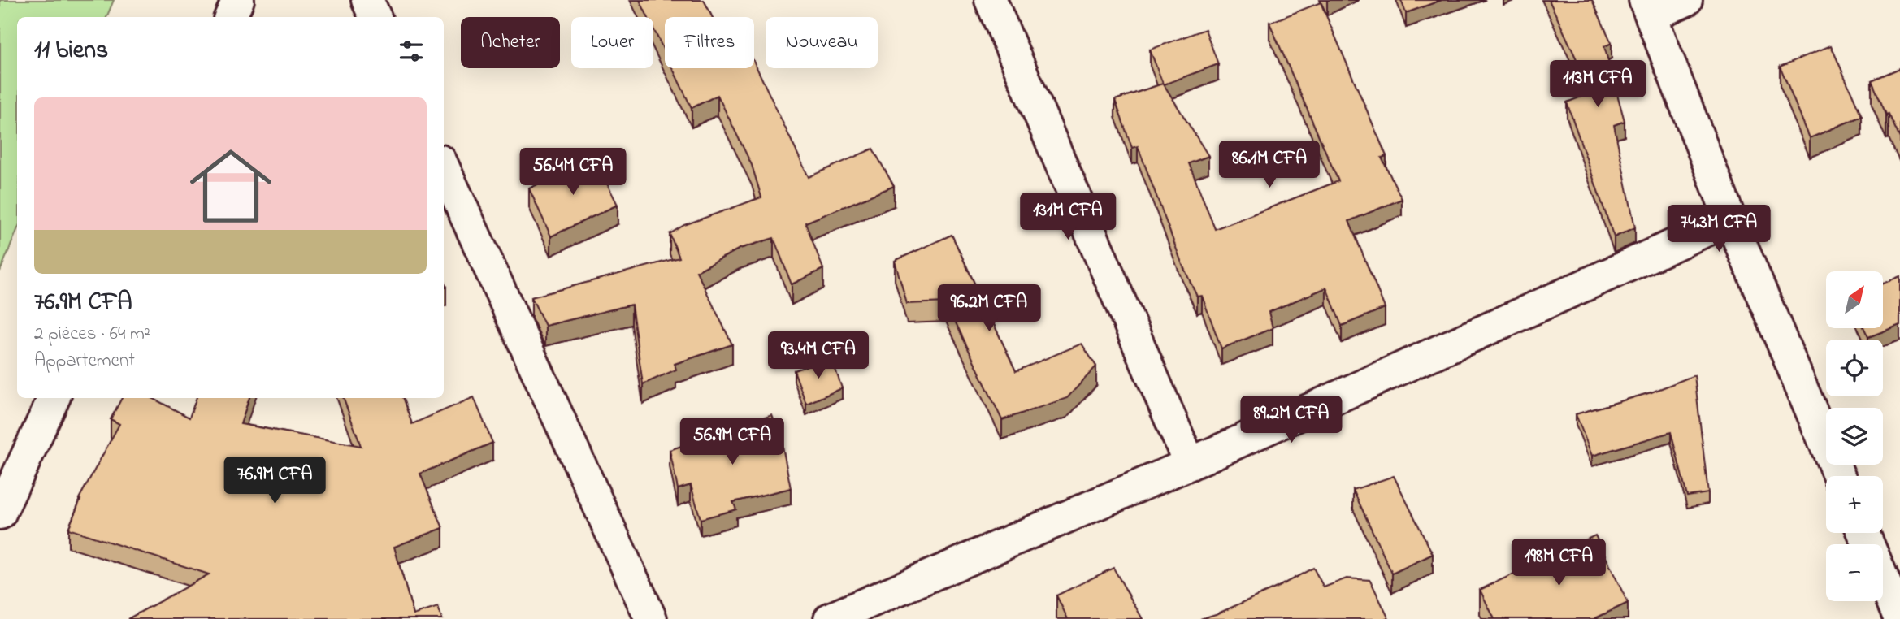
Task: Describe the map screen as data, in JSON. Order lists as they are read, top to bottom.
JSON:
{
  "north": "top right",
  "page": {
    "chip": [
      "Acheter",
      "Louer",
      "Filtres",
      "Nouveau"
    ],
    "heading": "11 biens",
    "price": [
      "113M CFA",
      "86.1M CFA",
      "56.4M CFA",
      "131M CFA",
      "74.3M CFA",
      "96.2M CFA",
      "93.4M CFA",
      "89.2M CFA",
      "56.9M CFA",
      "76.9M CFA",
      "198M CFA"
    ],
    "list": [
      {
        "name": "76.9M CFA",
        "note": "2 pièces · 64 m² · Appartement"
      }
    ],
    "map_buttons": ["+", "−"]
  }
}
